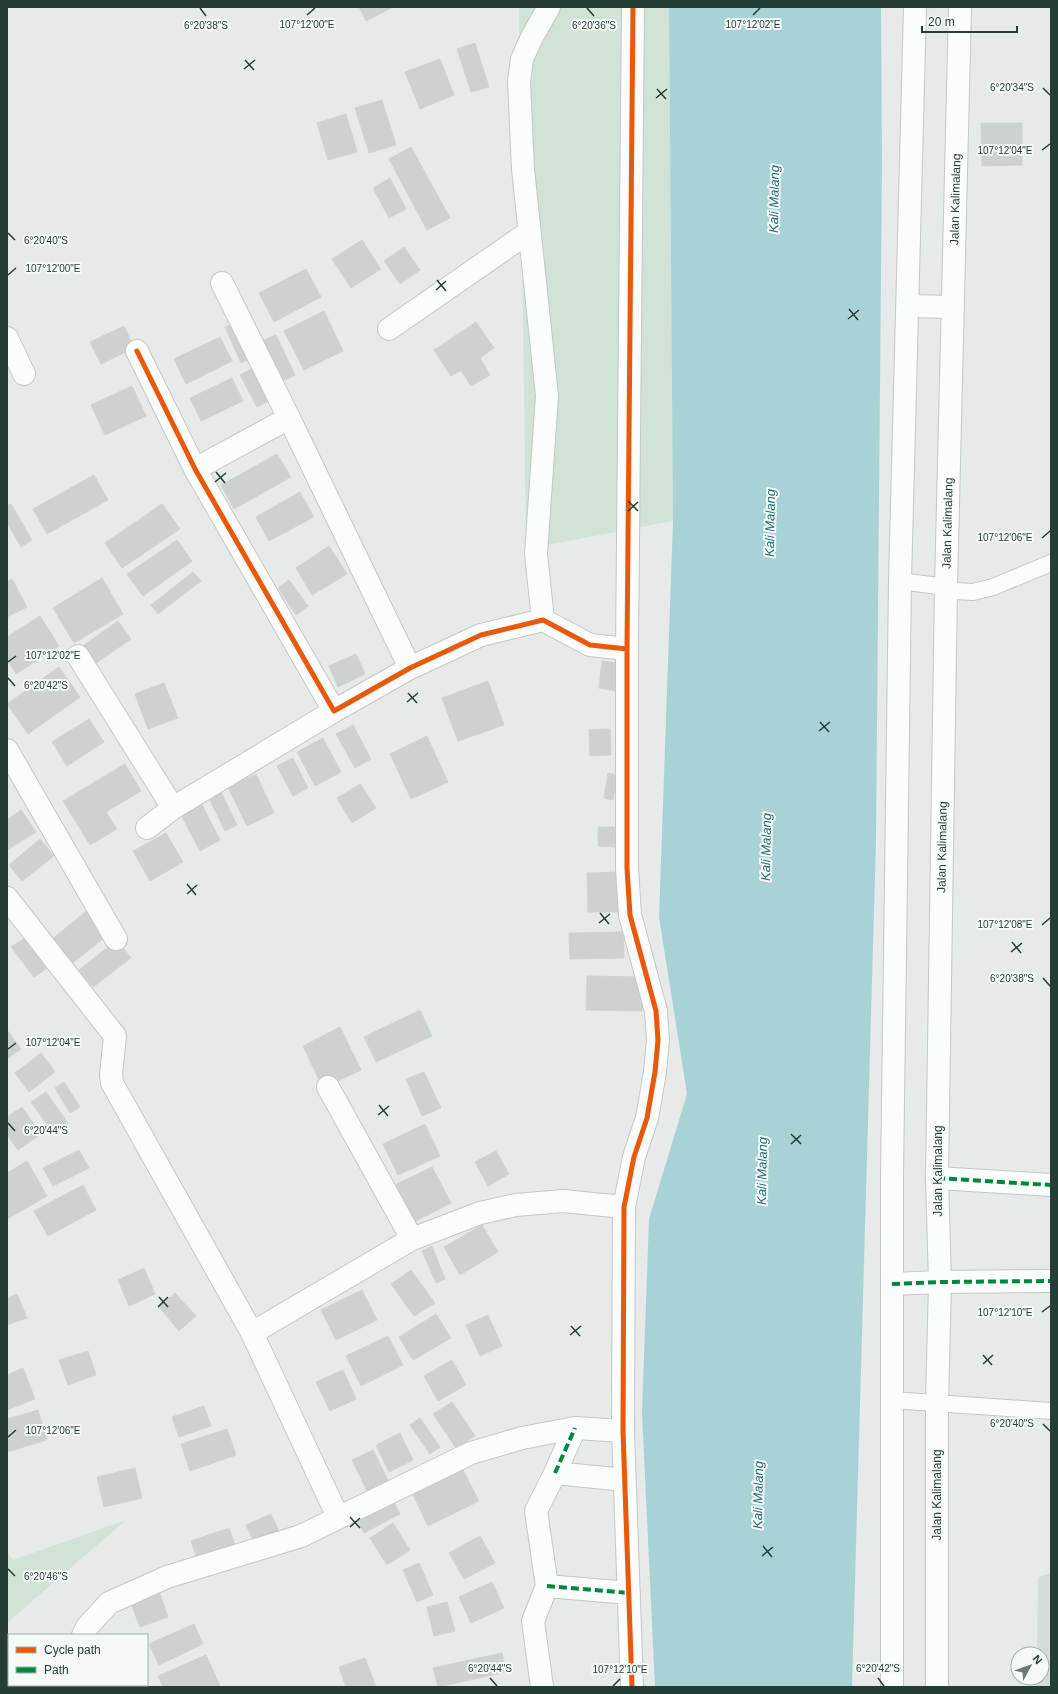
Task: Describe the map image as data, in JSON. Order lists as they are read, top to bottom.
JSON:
{
  "streets": {
    "street": ["Jalan Kalimalang"]
  },
  "water": ["Kali Malang"],
  "legend": ["Cycle path", "Path"],
  "scale_bar": "20 m",
  "north": "top right",
  "coordinates": [
    "107°12'00\"E",
    "107°12'02\"E",
    "6°20'38\"S",
    "6°20'36\"S",
    "6°20'34\"S",
    "107°12'04\"E",
    "6°20'40\"S",
    "107°12'06\"E",
    "6°20'42\"S",
    "107°12'08\"E",
    "6°20'44\"S",
    "107°12'10\"E",
    "6°20'46\"S"
  ]
}
